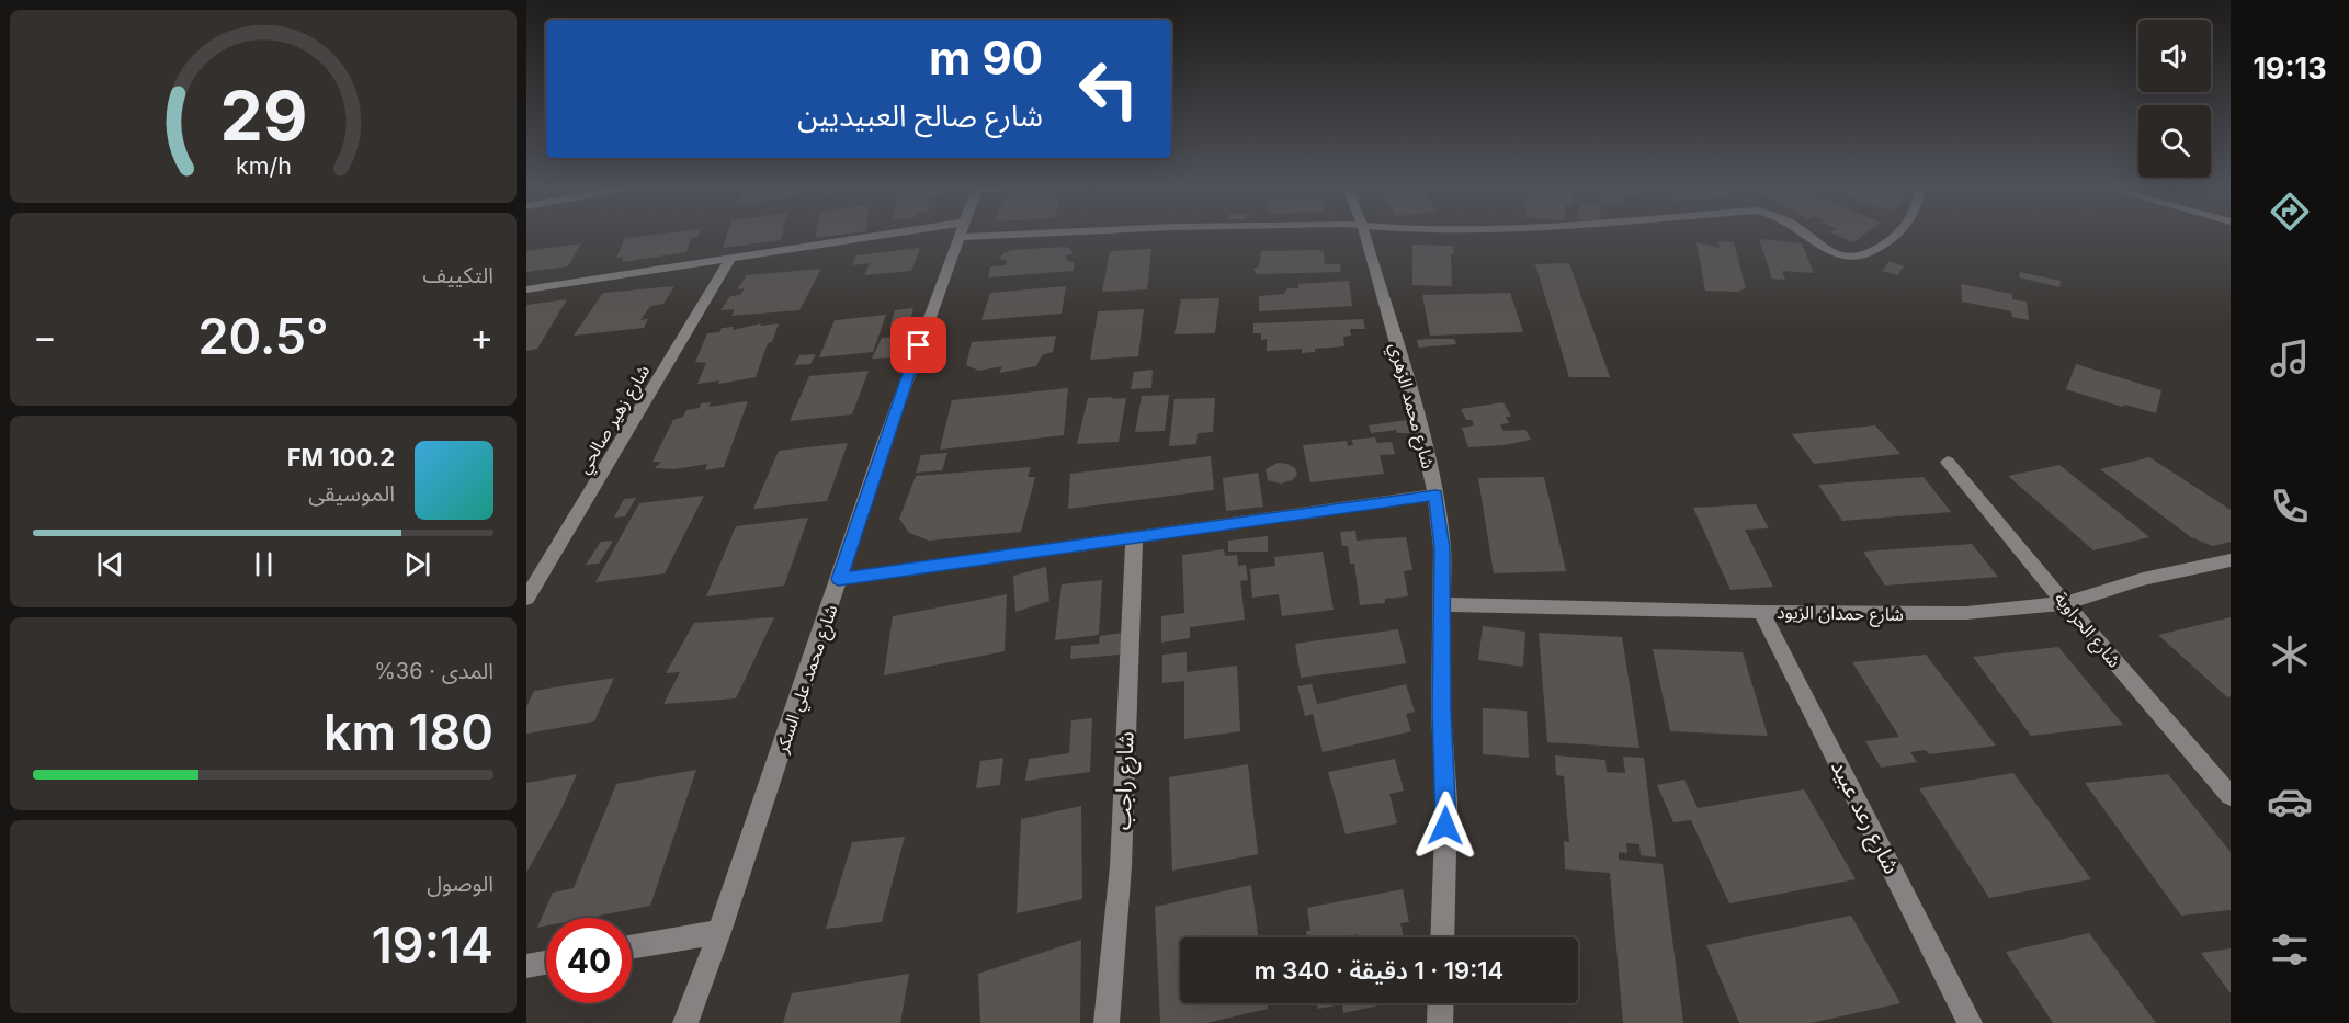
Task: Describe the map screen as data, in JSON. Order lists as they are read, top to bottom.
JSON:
{
  "streets": {
    "street": [
      "شارع محمد الزهري",
      "شارع زهير صالحي",
      "شارع حمدان الزيود",
      "شارع الحراوية",
      "شارع محمد علي السكر",
      "شارع راجب",
      "شارع رعد عبيد"
    ]
  },
  "crossings": [
    ["شارع محمد الزهري", "شارع حمدان الزيود"],
    ["شارع حمدان الزيود", "شارع الحراوية"],
    ["شارع حمدان الزيود", "شارع رعد عبيد"]
  ],
  "page": {
    "tabs": "19:13",
    "turn": ["90 m", "شارع صالح العبيديين"],
    "tile": [
      "التكييف",
      ["المدى · 36%", "180 km"],
      ["الوصول", "19:14"]
    ],
    "heat": ["−", "20.5°", "+"],
    "song": ["100.2 FM", "الموسيقى"],
    "limit": "40",
    "trip": "19:14 · 1 دقيقة · 340 m",
    "gauge": ["29", "km/h"]
  }
}
